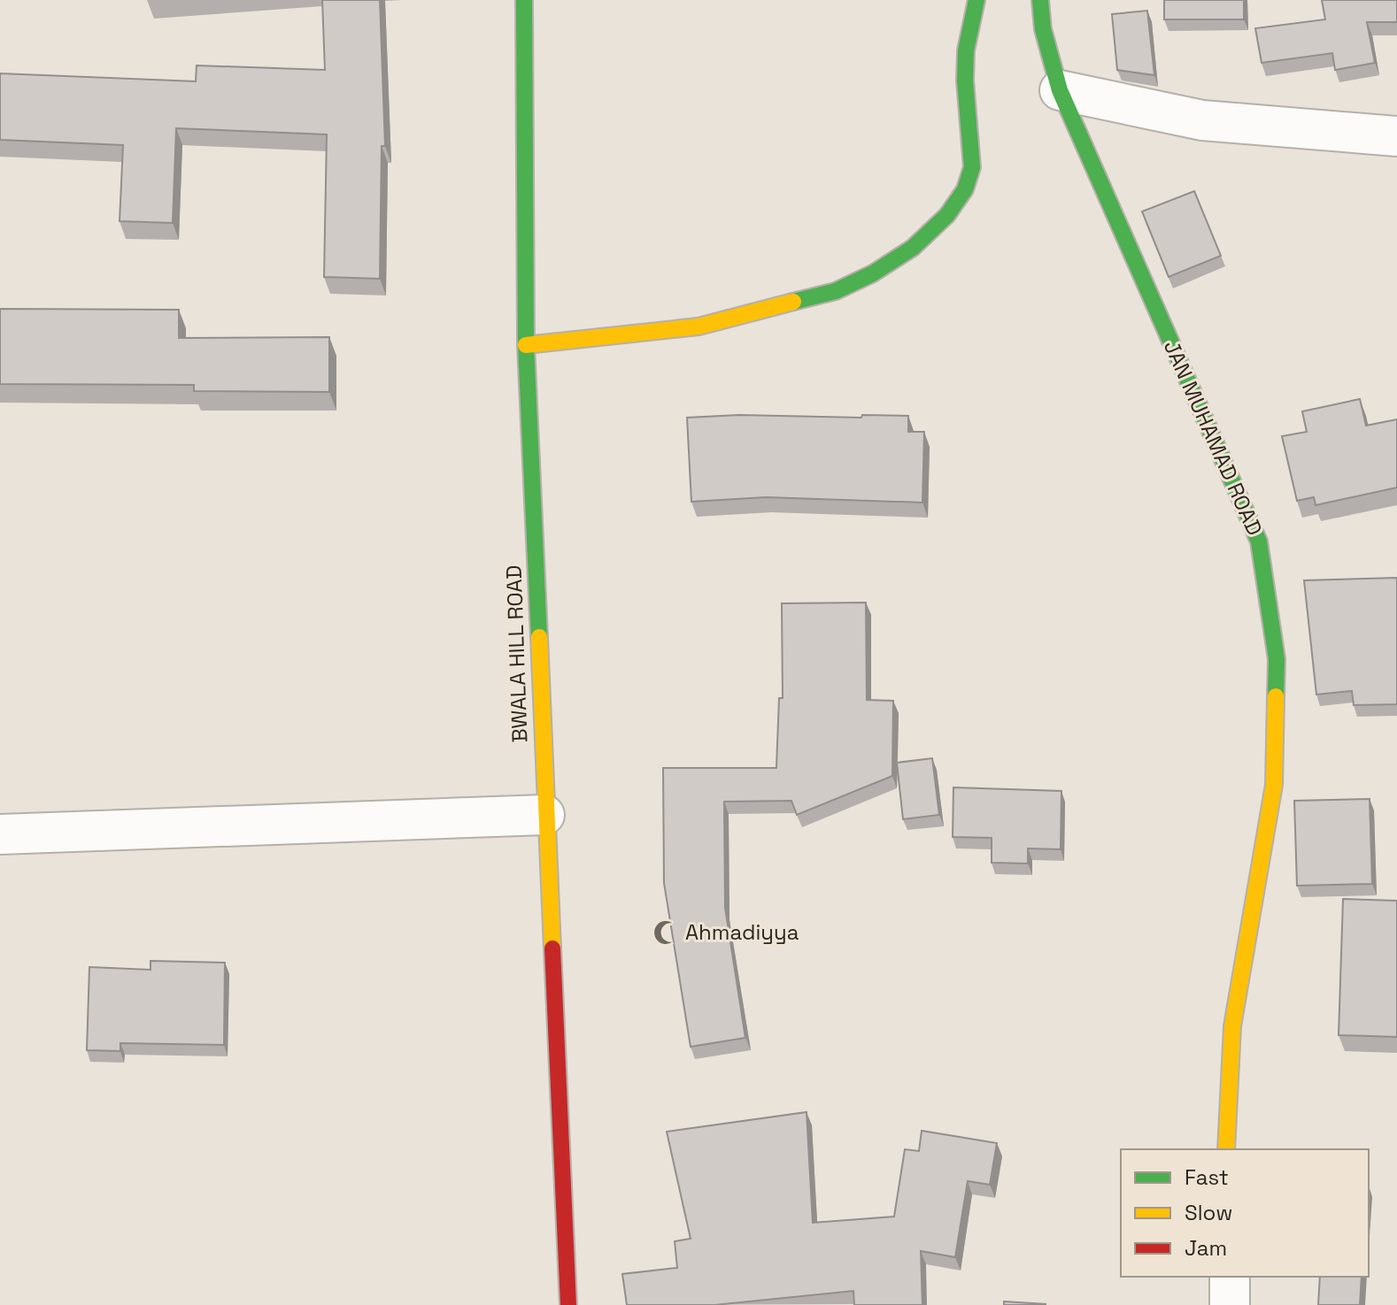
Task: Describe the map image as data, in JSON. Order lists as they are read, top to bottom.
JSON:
{
  "streets": {
    "street": ["JAN MUHAMAD ROAD", "BWALA HILL ROAD"]
  },
  "places": {
    "mosque": ["Ahmadiyya"]
  },
  "legend": ["Fast", "Slow", "Jam"]
}
